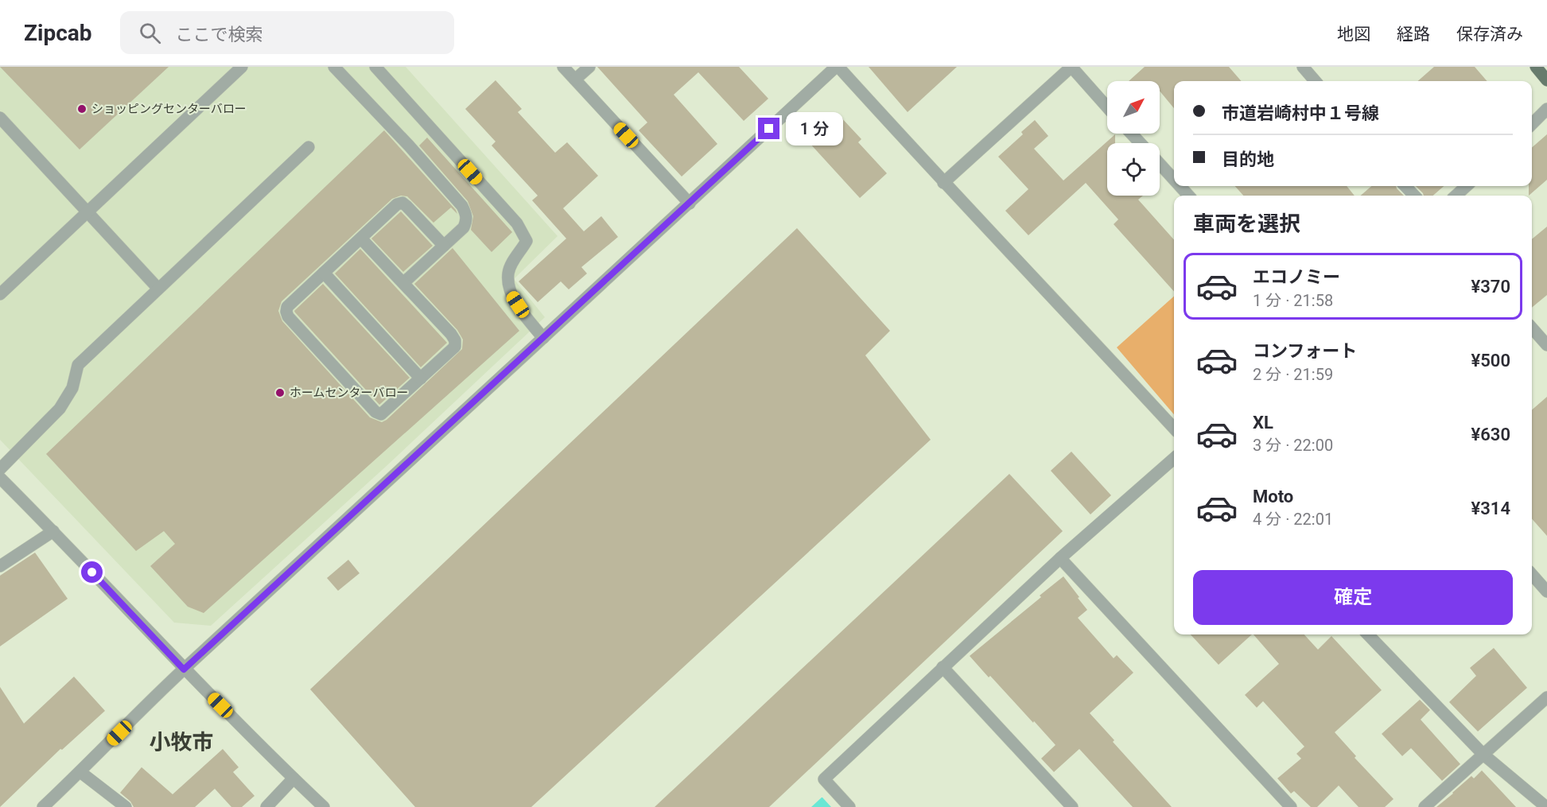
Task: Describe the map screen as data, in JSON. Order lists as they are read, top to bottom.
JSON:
{
  "districts": ["小牧市"],
  "places": ["ショッピングセンターバロー", "ホームセンターバロー"],
  "north": "top right",
  "page": {
    "header": "Zipcab",
    "search": "ここで検索",
    "nav": ["地図", "経路", "保存済み"],
    "banner": ["市道岩崎村中１号線", "目的地"],
    "bubble": "1 分",
    "heading": "車両を選択",
    "list": [
      {
        "name": "エコノミー",
        "note": "1 分 · 21:58",
        "value": "¥370"
      },
      {
        "name": "コンフォート",
        "note": "2 分 · 21:59",
        "value": "¥500"
      },
      {
        "name": "XL",
        "note": "3 分 · 22:00",
        "value": "¥630"
      },
      {
        "name": "Moto",
        "note": "4 分 · 22:01",
        "value": "¥314"
      }
    ],
    "buttons": "確定"
  }
}
